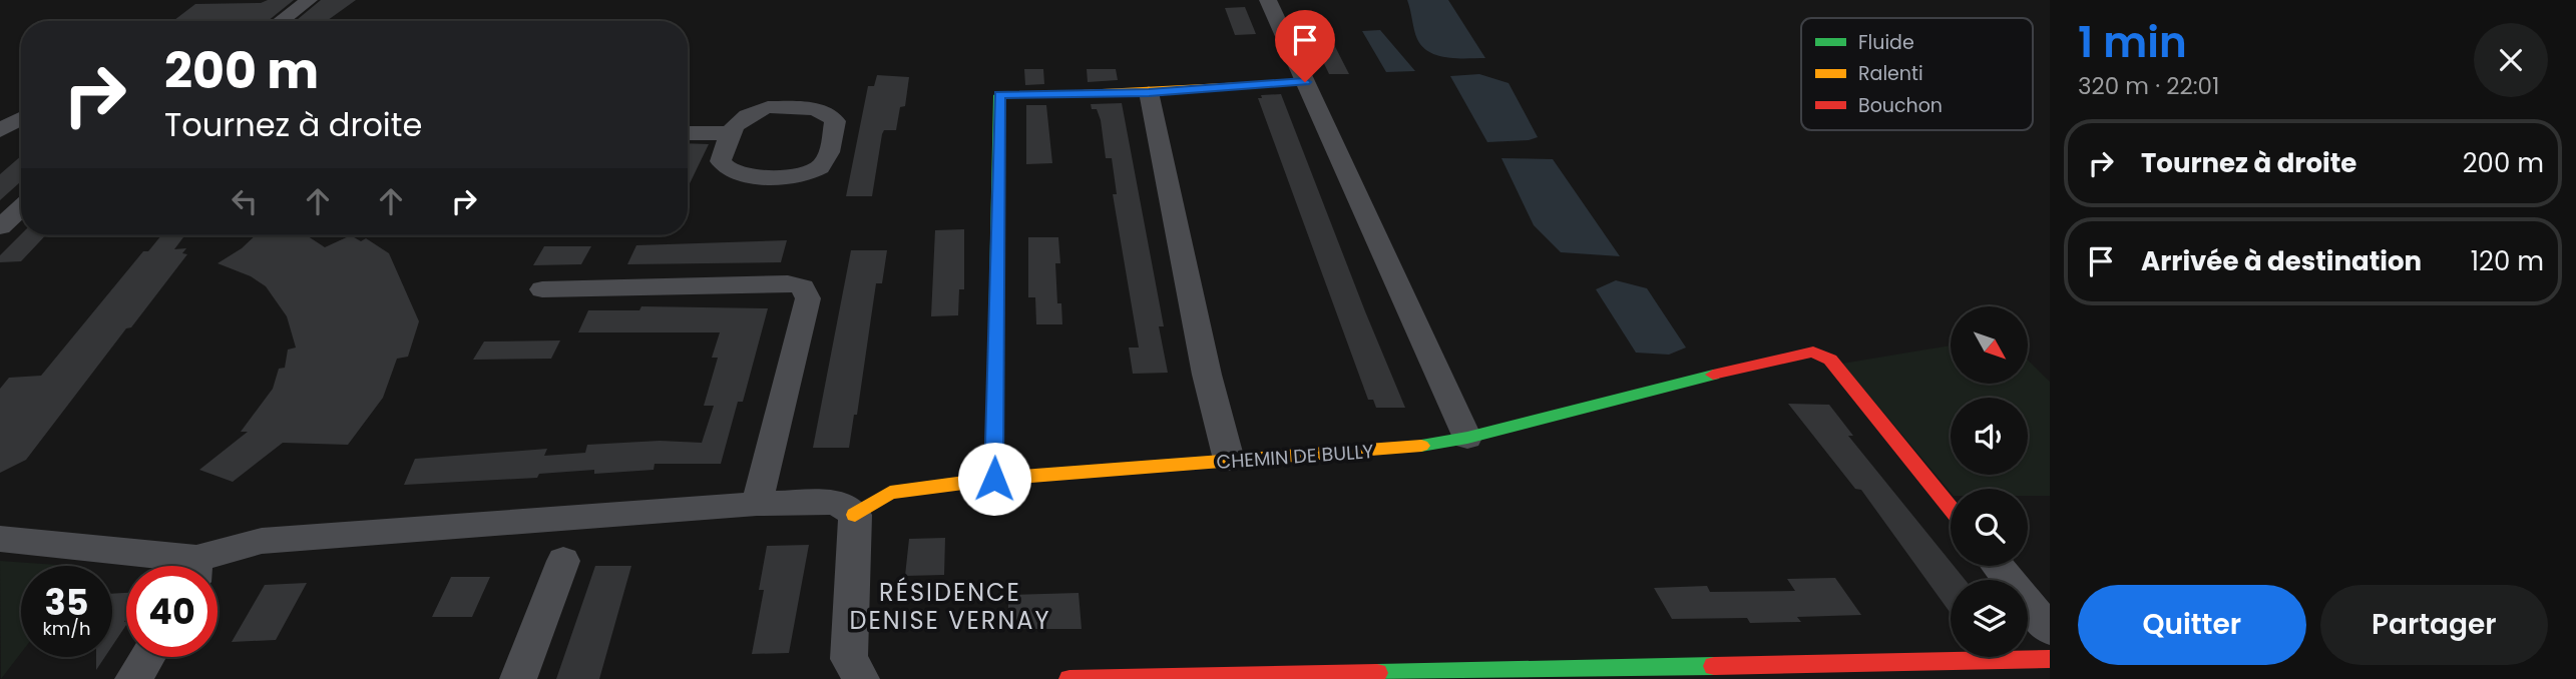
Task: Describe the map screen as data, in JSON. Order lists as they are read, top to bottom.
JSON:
{
  "streets": {
    "street": ["CHEMIN DE BULLY"]
  },
  "districts": ["RÉSIDENCE DENISE VERNAY"],
  "legend": ["Fluide", "Ralenti", "Bouchon"],
  "north": "bottom right",
  "page": {
    "heading": ["1 min", "320 m · 22:01"],
    "turn": ["200 m", "Tournez à droite"],
    "list": [
      {
        "name": "Tournez à droite",
        "value": "200 m"
      },
      {
        "name": "Arrivée à destination",
        "value": "120 m"
      }
    ],
    "speed": "35 km/h",
    "limit": "40",
    "buttons": ["Quitter", "Partager"]
  }
}
